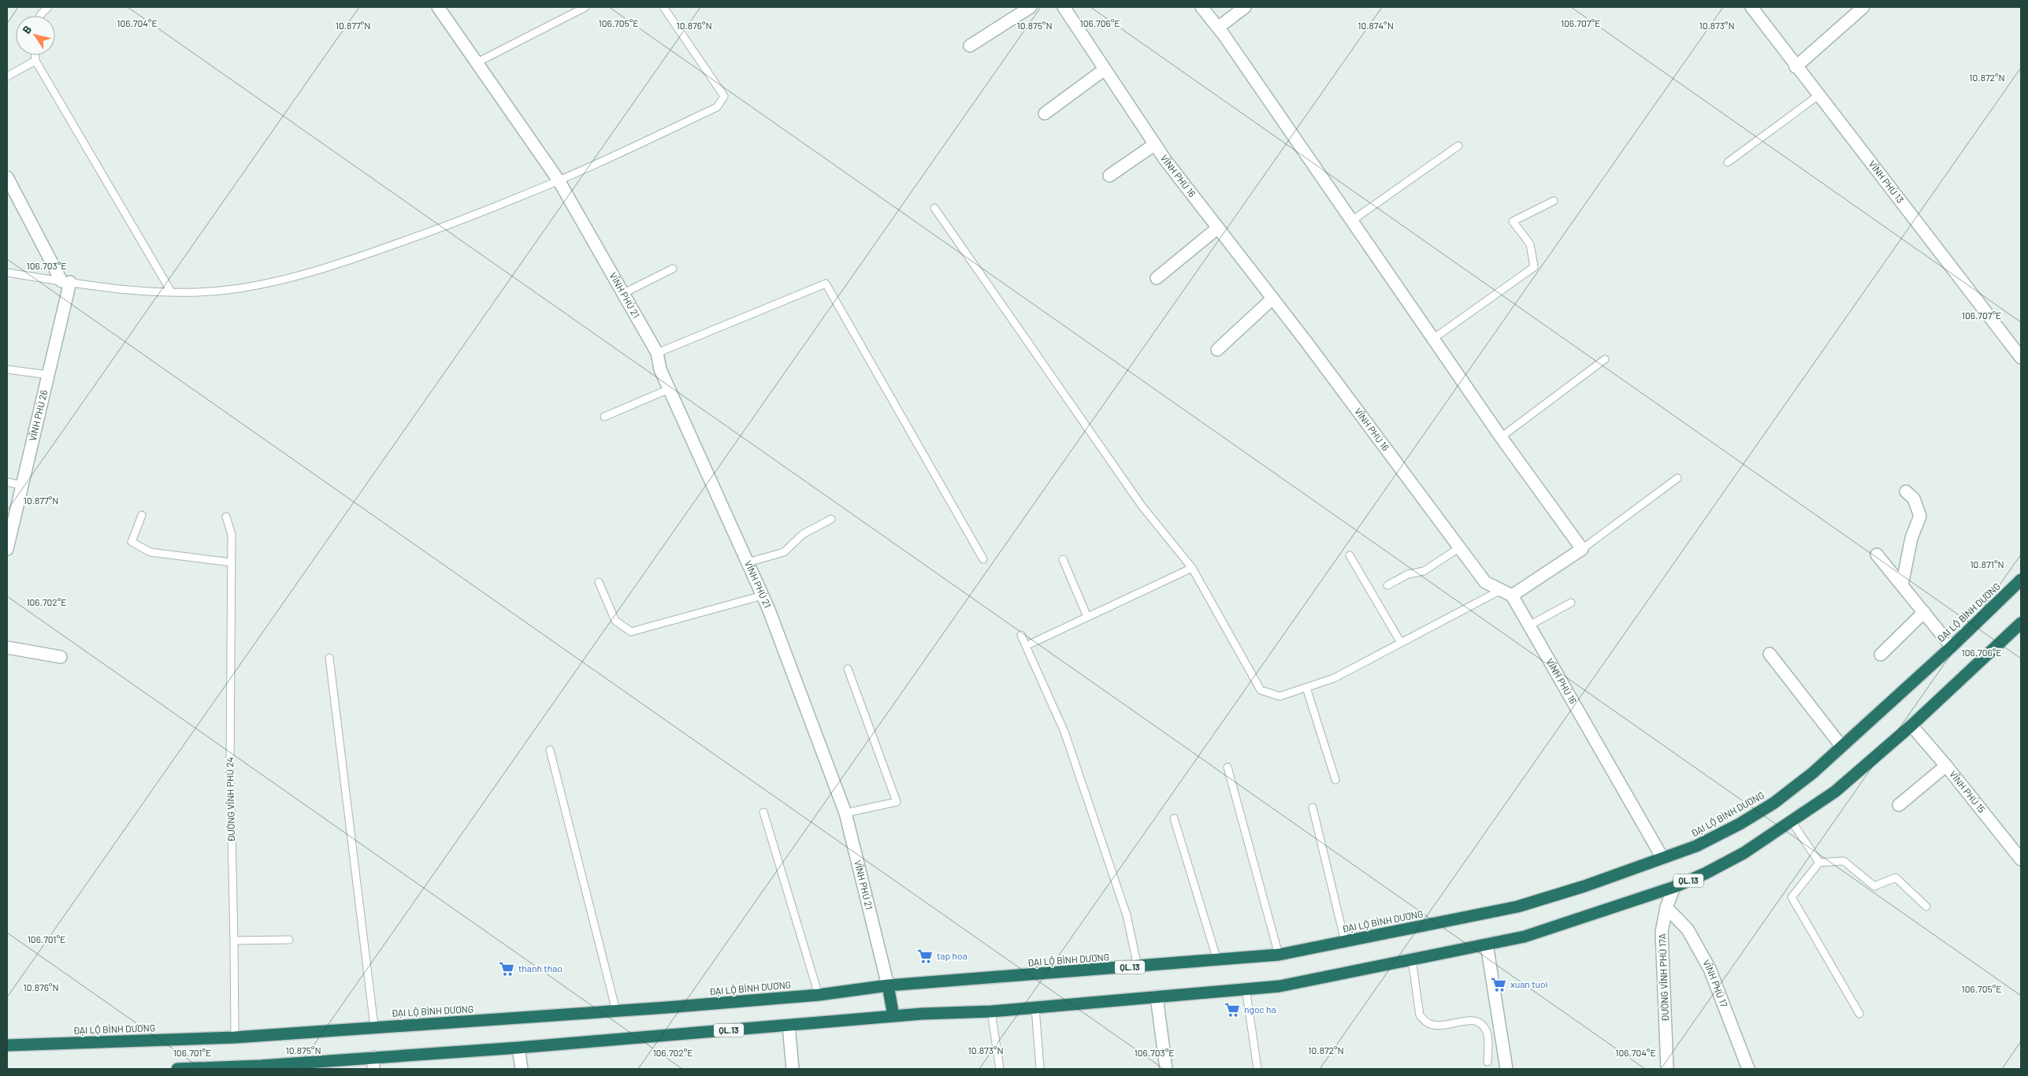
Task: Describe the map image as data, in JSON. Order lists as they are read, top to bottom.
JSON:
{
  "streets": {
    "highway": ["ĐẠI LỘ BÌNH DƯƠNG", "QL.13"],
    "street": [
      "VĨNH PHÚ 16",
      "VĨNH PHÚ 13",
      "VĨNH PHÚ 21",
      "VĨNH PHÚ 26",
      "VĨNH PHÚ 15",
      "ĐƯỜNG VĨNH PHÚ 17A",
      "VĨNH PHÚ 17"
    ],
    "lane": ["ĐƯỜNG VĨNH PHÚ 24"]
  },
  "crossings": [
    ["VĨNH PHÚ 16", "ĐẠI LỘ BÌNH DƯƠNG"],
    ["VĨNH PHÚ 21", "ĐẠI LỘ BÌNH DƯƠNG"],
    ["ĐẠI LỘ BÌNH DƯƠNG", "ĐƯỜNG VĨNH PHÚ 24"],
    ["VĨNH PHÚ 15", "QL.13"],
    ["QL.13", "ĐƯỜNG VĨNH PHÚ 17A"],
    ["ĐƯỜNG VĨNH PHÚ 17A", "VĨNH PHÚ 17"]
  ],
  "places": {
    "supermarket": [
      "tap hoa",
      "thanh thao",
      "xuan tuoi",
      "ngoc ha"
    ]
  },
  "north": "top left",
  "coordinates": [
    "106.704°E",
    "106.705°E",
    "106.706°E",
    "106.707°E",
    "10.877°N",
    "10.876°N",
    "10.875°N",
    "10.874°N",
    "10.873°N",
    "10.872°N",
    "106.703°E",
    "10.871°N",
    "106.702°E",
    "106.701°E"
  ]
}
